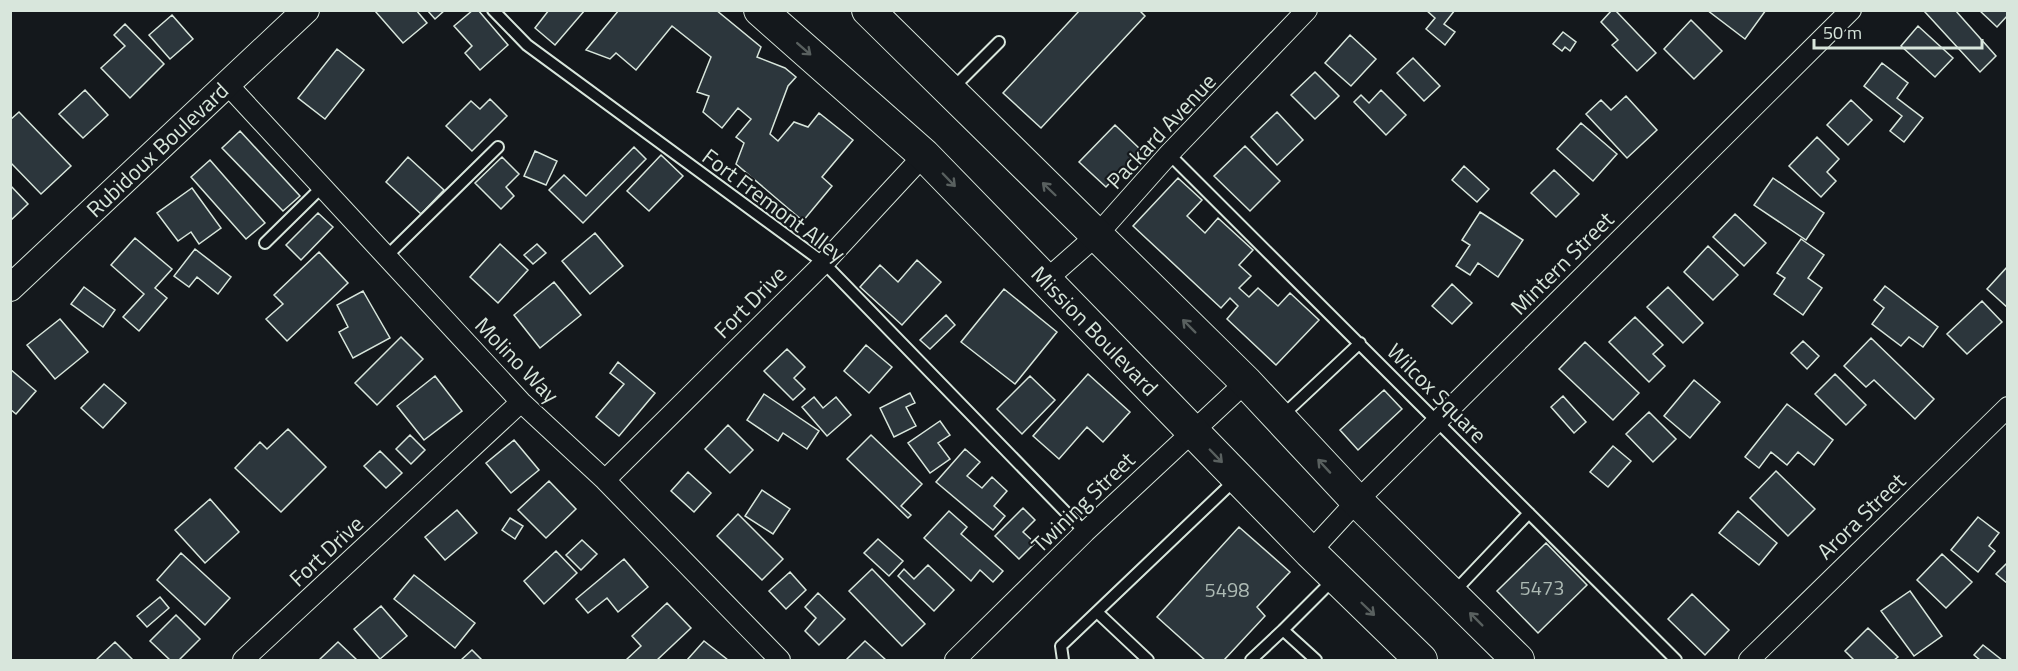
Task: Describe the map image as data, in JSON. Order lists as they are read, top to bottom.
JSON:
{
  "streets": {
    "main road": ["Mission Boulevard"],
    "street": [
      "Packard Avenue",
      "Rubidoux Boulevard",
      "Mintern Street",
      "Fort Drive",
      "Molino Way",
      "Twining Street",
      "Arora Street"
    ],
    "lane": ["Fort Fremont Alley", "Wilcox Square"]
  },
  "crossings": [
    ["Packard Avenue", "Mission Boulevard"],
    ["Packard Avenue", "Wilcox Square"],
    ["Rubidoux Boulevard", "Molino Way"],
    ["Fort Fremont Alley", "Fort Drive"],
    ["Fort Fremont Alley", "Twining Street"],
    ["Mintern Street", "Mission Boulevard"],
    ["Mintern Street", "Wilcox Square"],
    ["Fort Drive", "Mission Boulevard"],
    ["Fort Drive", "Molino Way"],
    ["Mission Boulevard", "Twining Street"]
  ],
  "house_numbers": ["5473", "5498"],
  "scale_bar": "50 m"
}
